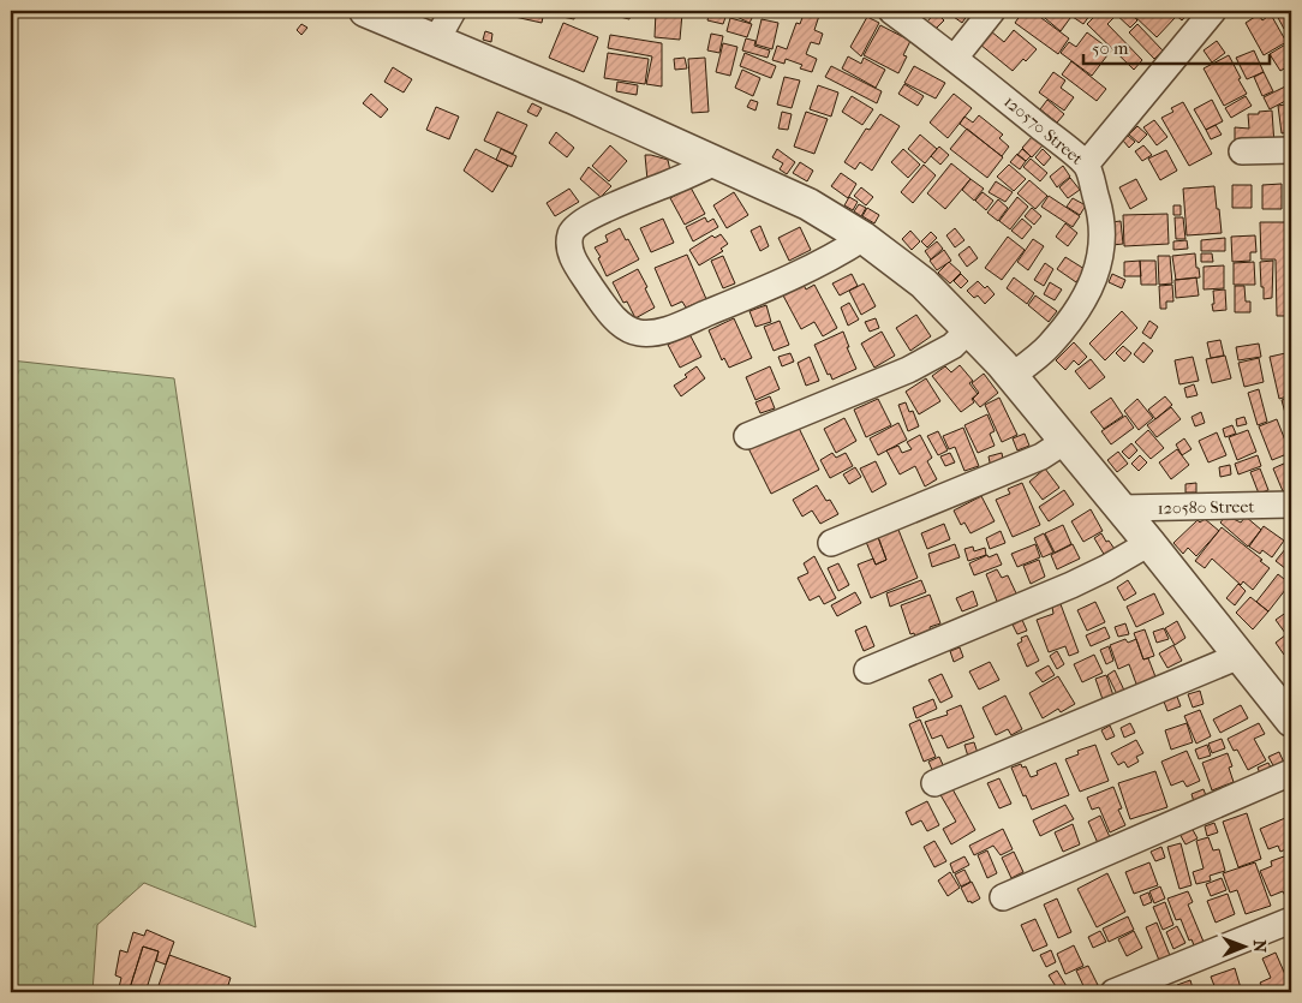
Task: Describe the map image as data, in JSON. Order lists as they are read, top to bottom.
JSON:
{
  "streets": {
    "street": ["120570 Street", "120580 Street"]
  },
  "scale_bar": "50 m",
  "north": "right"
}
